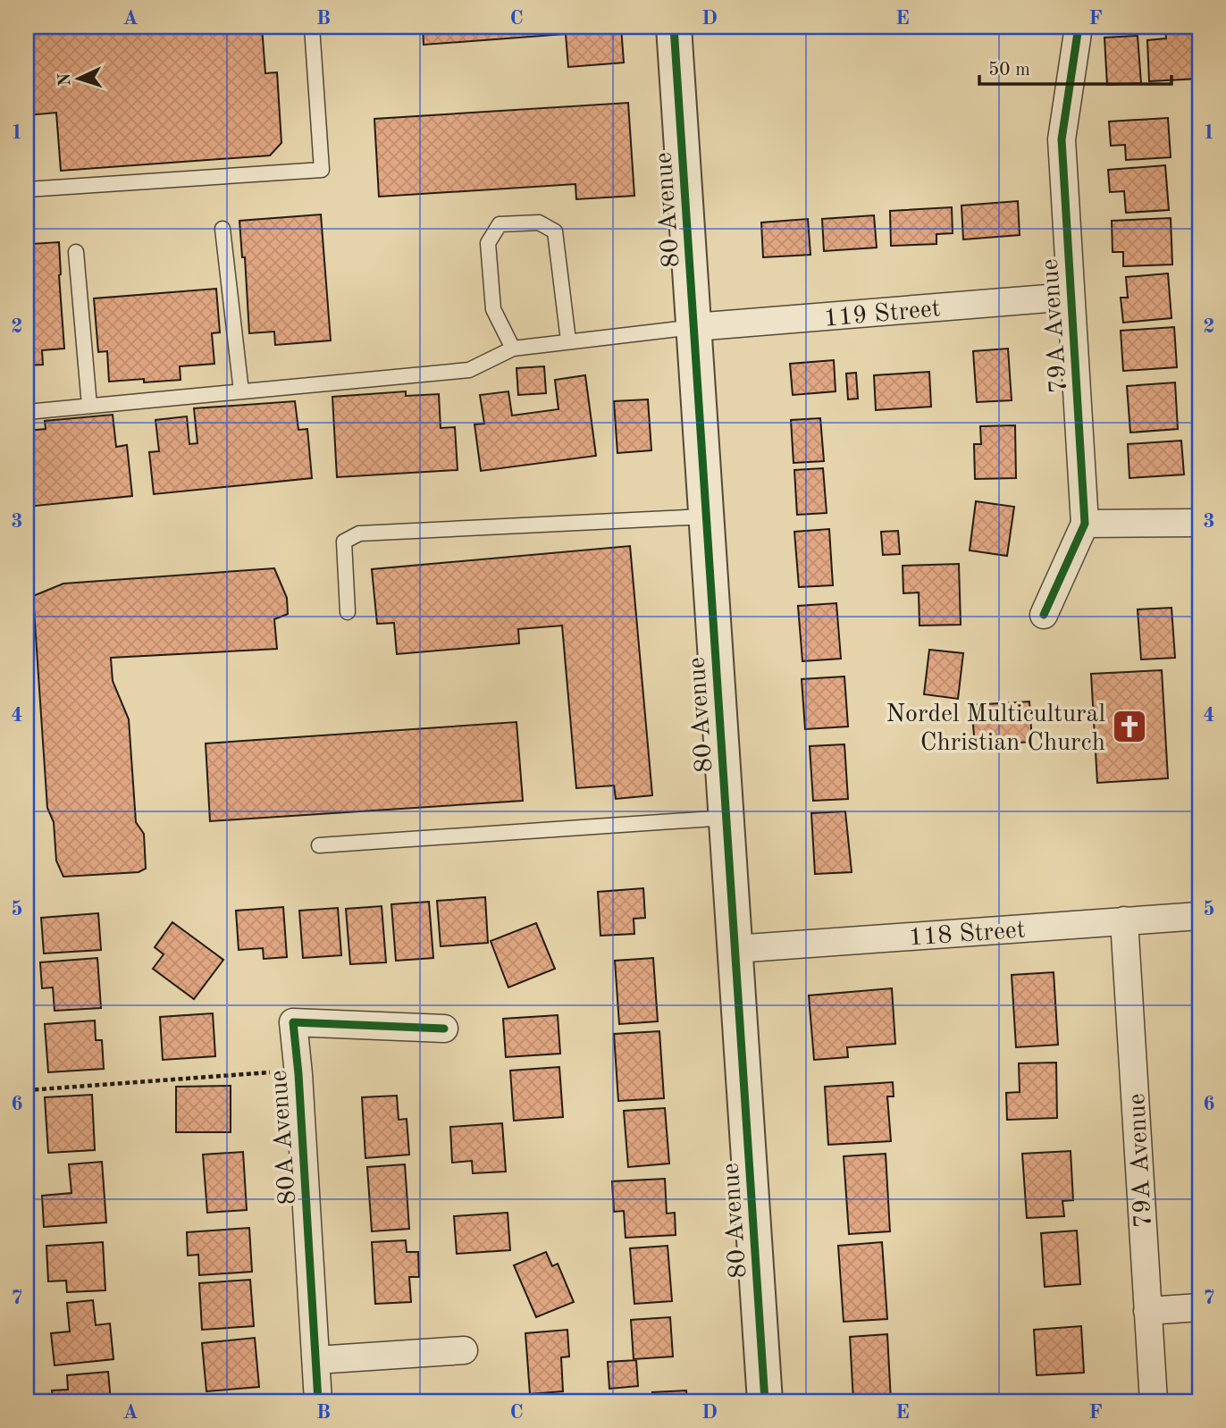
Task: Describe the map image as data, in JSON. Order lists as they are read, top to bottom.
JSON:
{
  "streets": {
    "street": [
      "80 Avenue",
      "119 Street",
      "79A Avenue",
      "118 Street",
      "80A Avenue"
    ]
  },
  "crossings": [
    ["80 Avenue", "119 Street"],
    ["80 Avenue", "118 Street"],
    ["119 Street", "79A Avenue"],
    ["79A Avenue", "118 Street"]
  ],
  "places": {
    "church": ["Nordel Multicultural Christian Church"]
  },
  "scale_bar": "50 m",
  "north": "left",
  "grid": {
    "columns": [
      "A",
      "B",
      "C",
      "D",
      "E",
      "F"
    ],
    "rows": [
      "1",
      "2",
      "3",
      "4",
      "5",
      "6",
      "7"
    ]
  }
}
